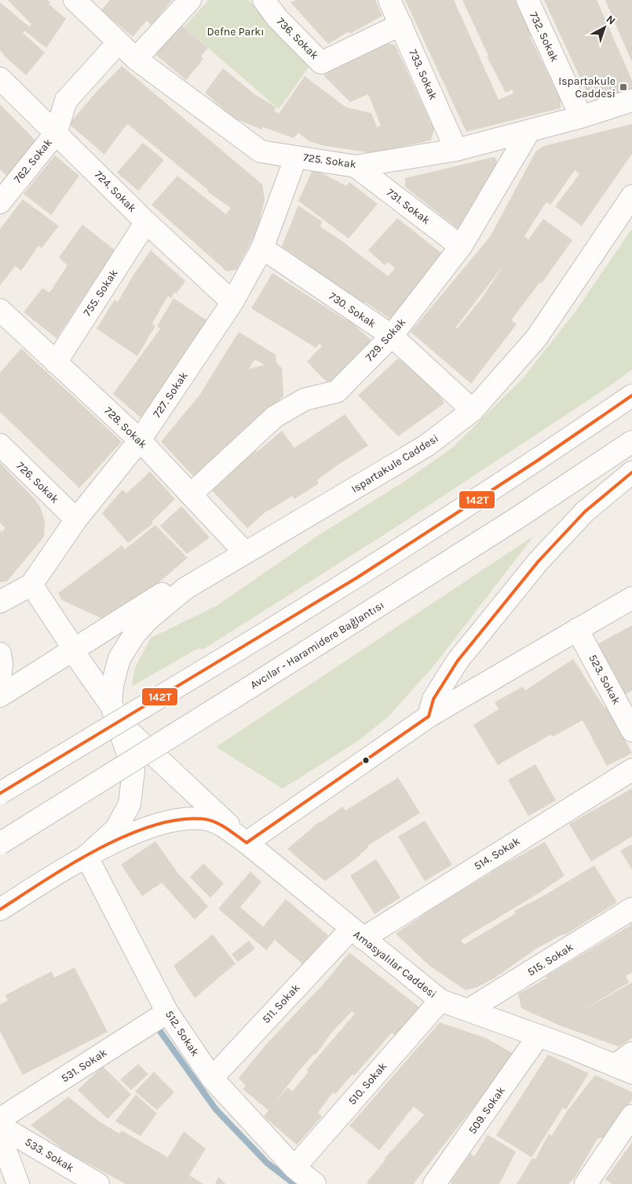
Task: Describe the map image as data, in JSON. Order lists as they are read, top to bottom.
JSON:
{
  "streets": {
    "main road": [
      "732. Sokak",
      "736. Sokak",
      "733. Sokak",
      "762. Sokak",
      "725. Sokak",
      "724. Sokak",
      "731. Sokak",
      "755. Sokak",
      "730. Sokak",
      "729. Sokak",
      "727. Sokak",
      "728. Sokak",
      "Ispartakule Caddesi",
      "726. Sokak",
      "Avcılar - Haramidere Bağlantısı",
      "523. Sokak",
      "514. Sokak",
      "515. Sokak",
      "Amasyalılar Caddesi",
      "511. Sokak",
      "512. Sokak",
      "531. Sokak",
      "510. Sokak",
      "509. Sokak",
      "533. Sokak"
    ]
  },
  "crossings": [
    ["732. Sokak", "725. Sokak"],
    ["736. Sokak", "733. Sokak"],
    ["733. Sokak", "725. Sokak"],
    ["762. Sokak", "725. Sokak"],
    ["762. Sokak", "724. Sokak"],
    ["725. Sokak", "731. Sokak"],
    ["725. Sokak", "729. Sokak"],
    ["725. Sokak", "727. Sokak"],
    ["724. Sokak", "755. Sokak"],
    ["724. Sokak", "727. Sokak"],
    ["731. Sokak", "729. Sokak"],
    ["755. Sokak", "728. Sokak"],
    ["730. Sokak", "729. Sokak"],
    ["730. Sokak", "727. Sokak"],
    ["730. Sokak", "Ispartakule Caddesi"],
    ["729. Sokak", "728. Sokak"],
    ["727. Sokak", "728. Sokak"],
    ["727. Sokak", "726. Sokak"],
    ["728. Sokak", "Ispartakule Caddesi"],
    ["514. Sokak", "Amasyalılar Caddesi"],
    ["514. Sokak", "511. Sokak"],
    ["515. Sokak", "Amasyalılar Caddesi"],
    ["Amasyalılar Caddesi", "511. Sokak"],
    ["Amasyalılar Caddesi", "510. Sokak"],
    ["Amasyalılar Caddesi", "509. Sokak"],
    ["511. Sokak", "512. Sokak"],
    ["512. Sokak", "531. Sokak"],
    ["512. Sokak", "510. Sokak"]
  ],
  "parks": ["Defne Parkı"],
  "places": {
    "transit": ["Ispartakule Caddesi"]
  },
  "lines": ["transit line 142T"],
  "north": "top right"
}
